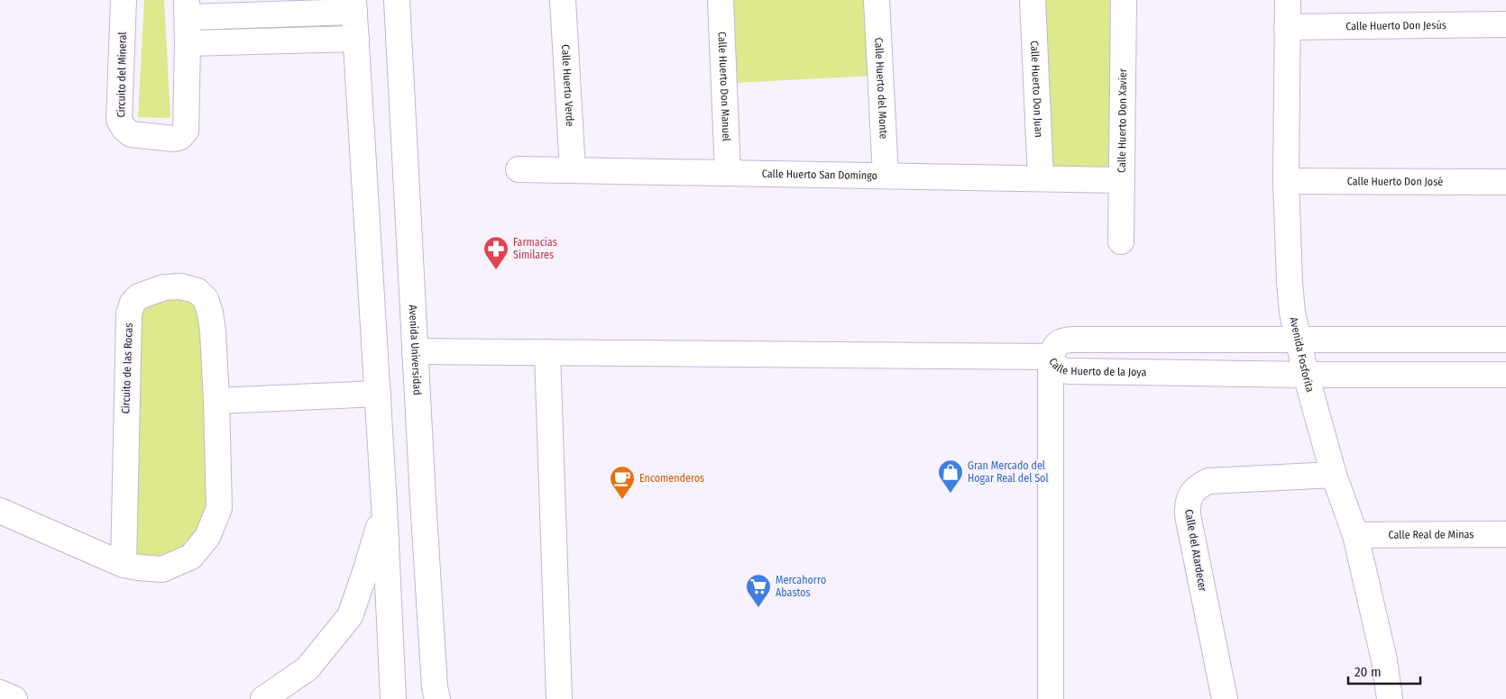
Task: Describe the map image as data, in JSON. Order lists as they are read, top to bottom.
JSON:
{
  "streets": {
    "street": [
      "Calle Huerto Don Jesús",
      "Circuito del Mineral",
      "Calle Huerto Verde",
      "Calle Huerto Don Manuel",
      "Calle Huerto del Monte",
      "Calle Huerto Don Juan",
      "Calle Huerto Don Xavier",
      "Calle Huerto San Domingo",
      "Calle Huerto Don José",
      "Avenida Universidad",
      "Avenida Fosforita",
      "Calle Huerto de la Joya",
      "Circuito de las Rocas",
      "Calle Real de Minas",
      "Calle del Atardecer"
    ]
  },
  "crossings": [
    ["Calle Huerto Don Jesús", "Avenida Fosforita"],
    ["Calle Huerto Verde", "Calle Huerto San Domingo"],
    ["Calle Huerto Don Manuel", "Calle Huerto San Domingo"],
    ["Calle Huerto del Monte", "Calle Huerto San Domingo"],
    ["Calle Huerto Don Juan", "Calle Huerto San Domingo"],
    ["Calle Huerto Don Xavier", "Calle Huerto San Domingo"],
    ["Calle Huerto Don José", "Avenida Fosforita"],
    ["Avenida Fosforita", "Calle Huerto de la Joya"],
    ["Avenida Fosforita", "Calle Real de Minas"],
    ["Avenida Fosforita", "Calle del Atardecer"]
  ],
  "places": {
    "pharmacy": ["Farmacias Similares"],
    "shop": ["Gran Mercado del Hogar Real del Sol"],
    "cafe": ["Encomenderos"],
    "supermarket": ["Mercahorro Abastos"]
  },
  "scale_bar": "20 m"
}
